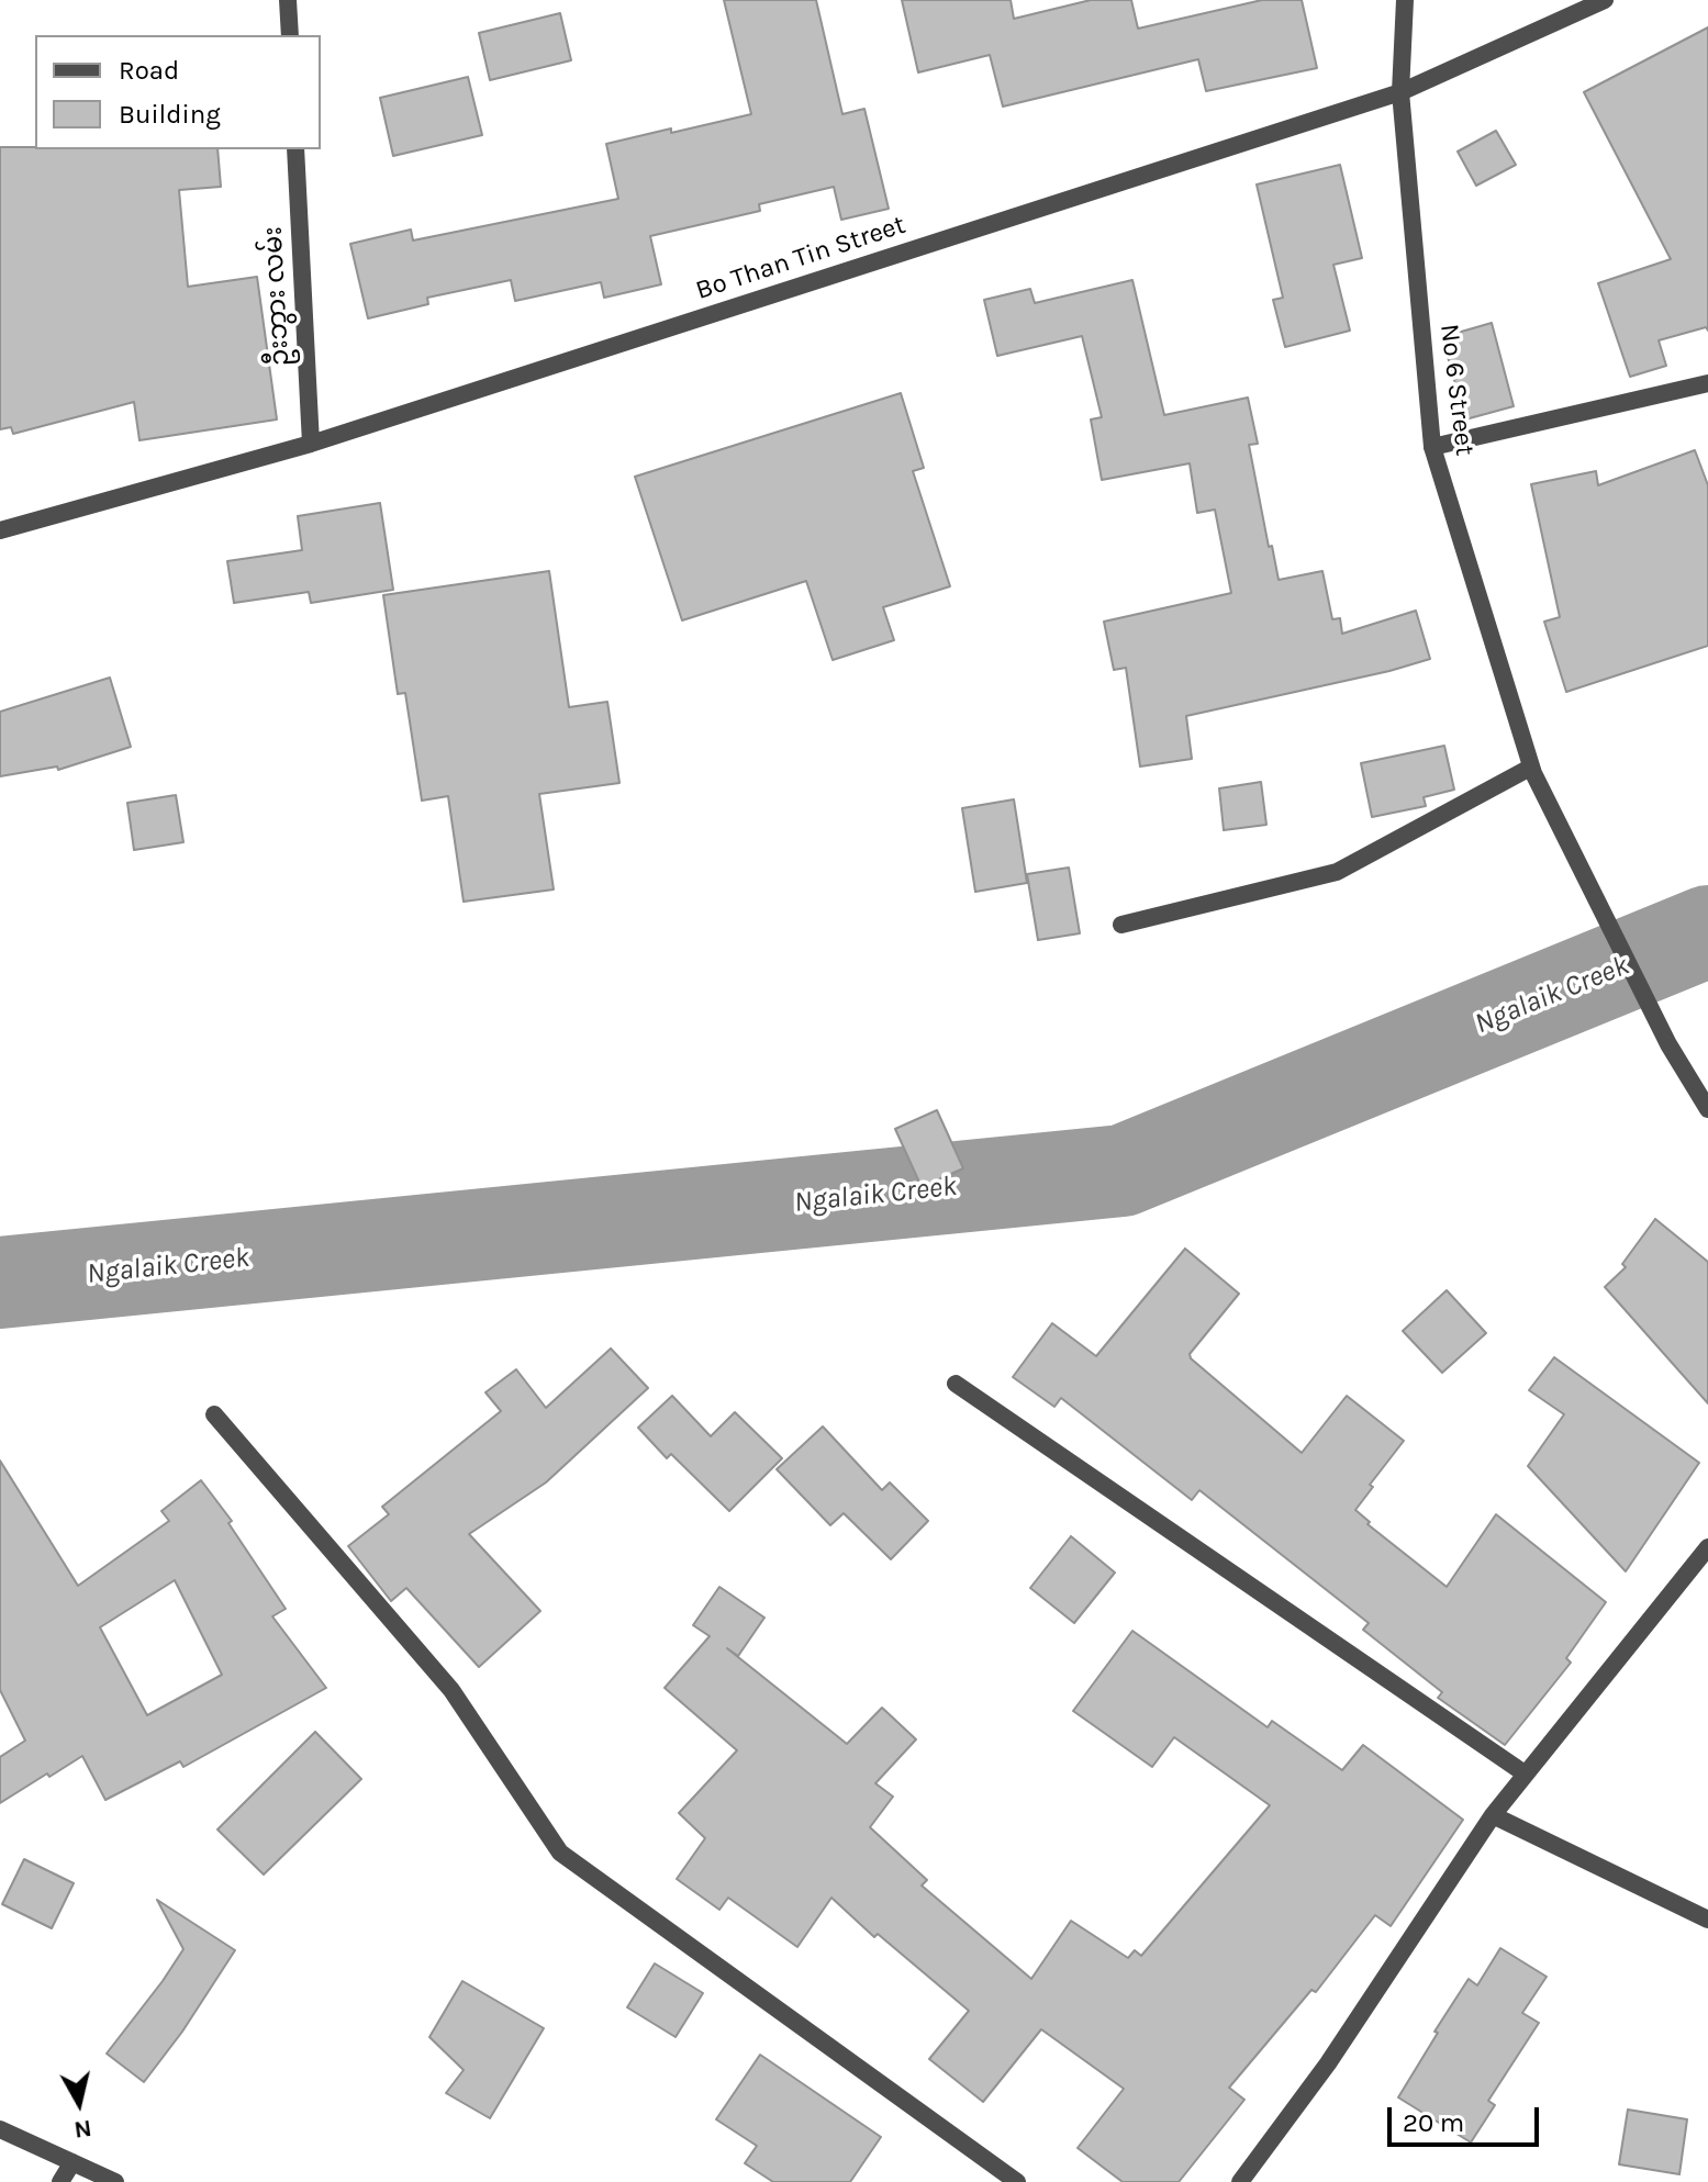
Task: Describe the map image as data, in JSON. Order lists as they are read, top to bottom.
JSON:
{
  "streets": {
    "street": ["Bo Than Tin Street", "ဦးဘွား လမ်း", "No 6 Street"]
  },
  "crossings": [
    ["Bo Than Tin Street", "ဦးဘွား လမ်း"],
    ["Bo Than Tin Street", "No 6 Street"]
  ],
  "water": ["Ngalaik Creek"],
  "legend": ["Road", "Building"],
  "scale_bar": "20 m",
  "north": "bottom"
}
